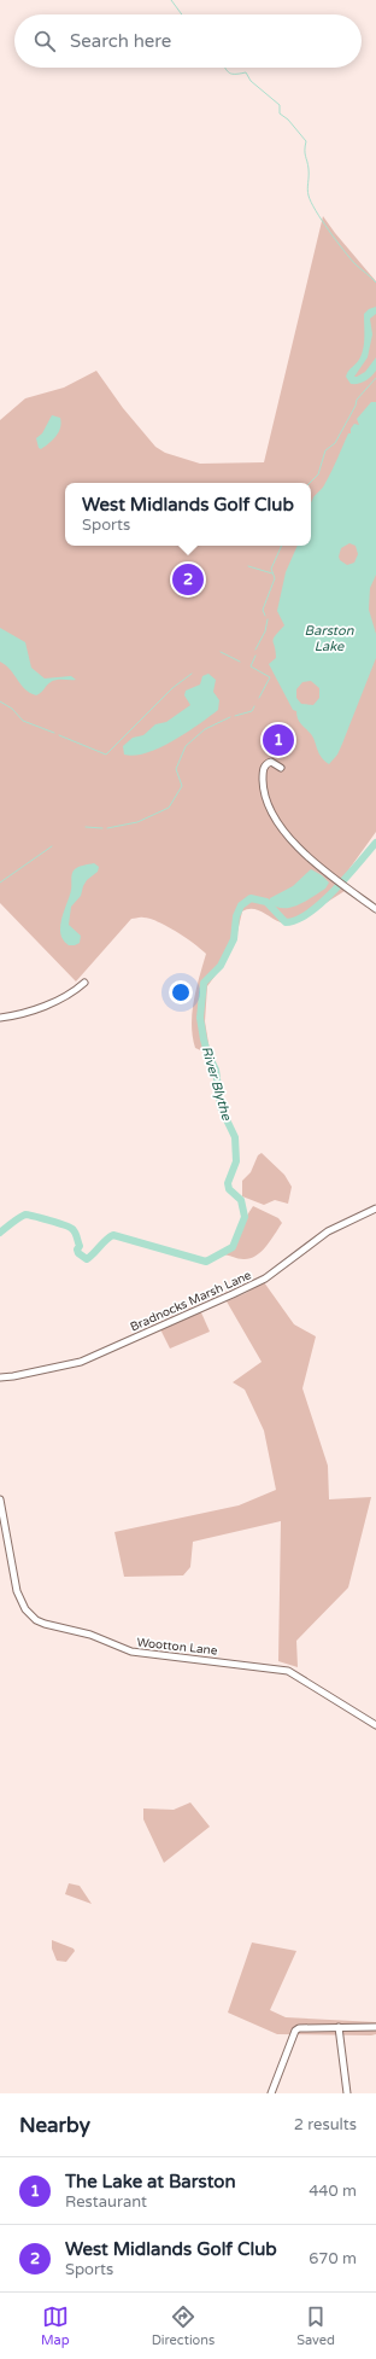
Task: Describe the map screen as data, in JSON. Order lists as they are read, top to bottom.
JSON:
{
  "streets": {
    "street": ["Bradnocks Marsh Lane", "Wootton Lane"]
  },
  "water": ["Barston Lake", "River Blythe"],
  "page": {
    "search": "Search here",
    "popup": ["West Midlands Golf Club", "Sports"],
    "pins": ["2", "1"],
    "heading": ["Nearby", "2 results"],
    "list": [
      {
        "mark": "1",
        "name": "The Lake at Barston",
        "note": "Restaurant",
        "value": "440 m"
      },
      {
        "mark": "2",
        "name": "West Midlands Golf Club",
        "note": "Sports",
        "value": "670 m"
      }
    ],
    "nav": ["Map", "Directions", "Saved"]
  }
}
